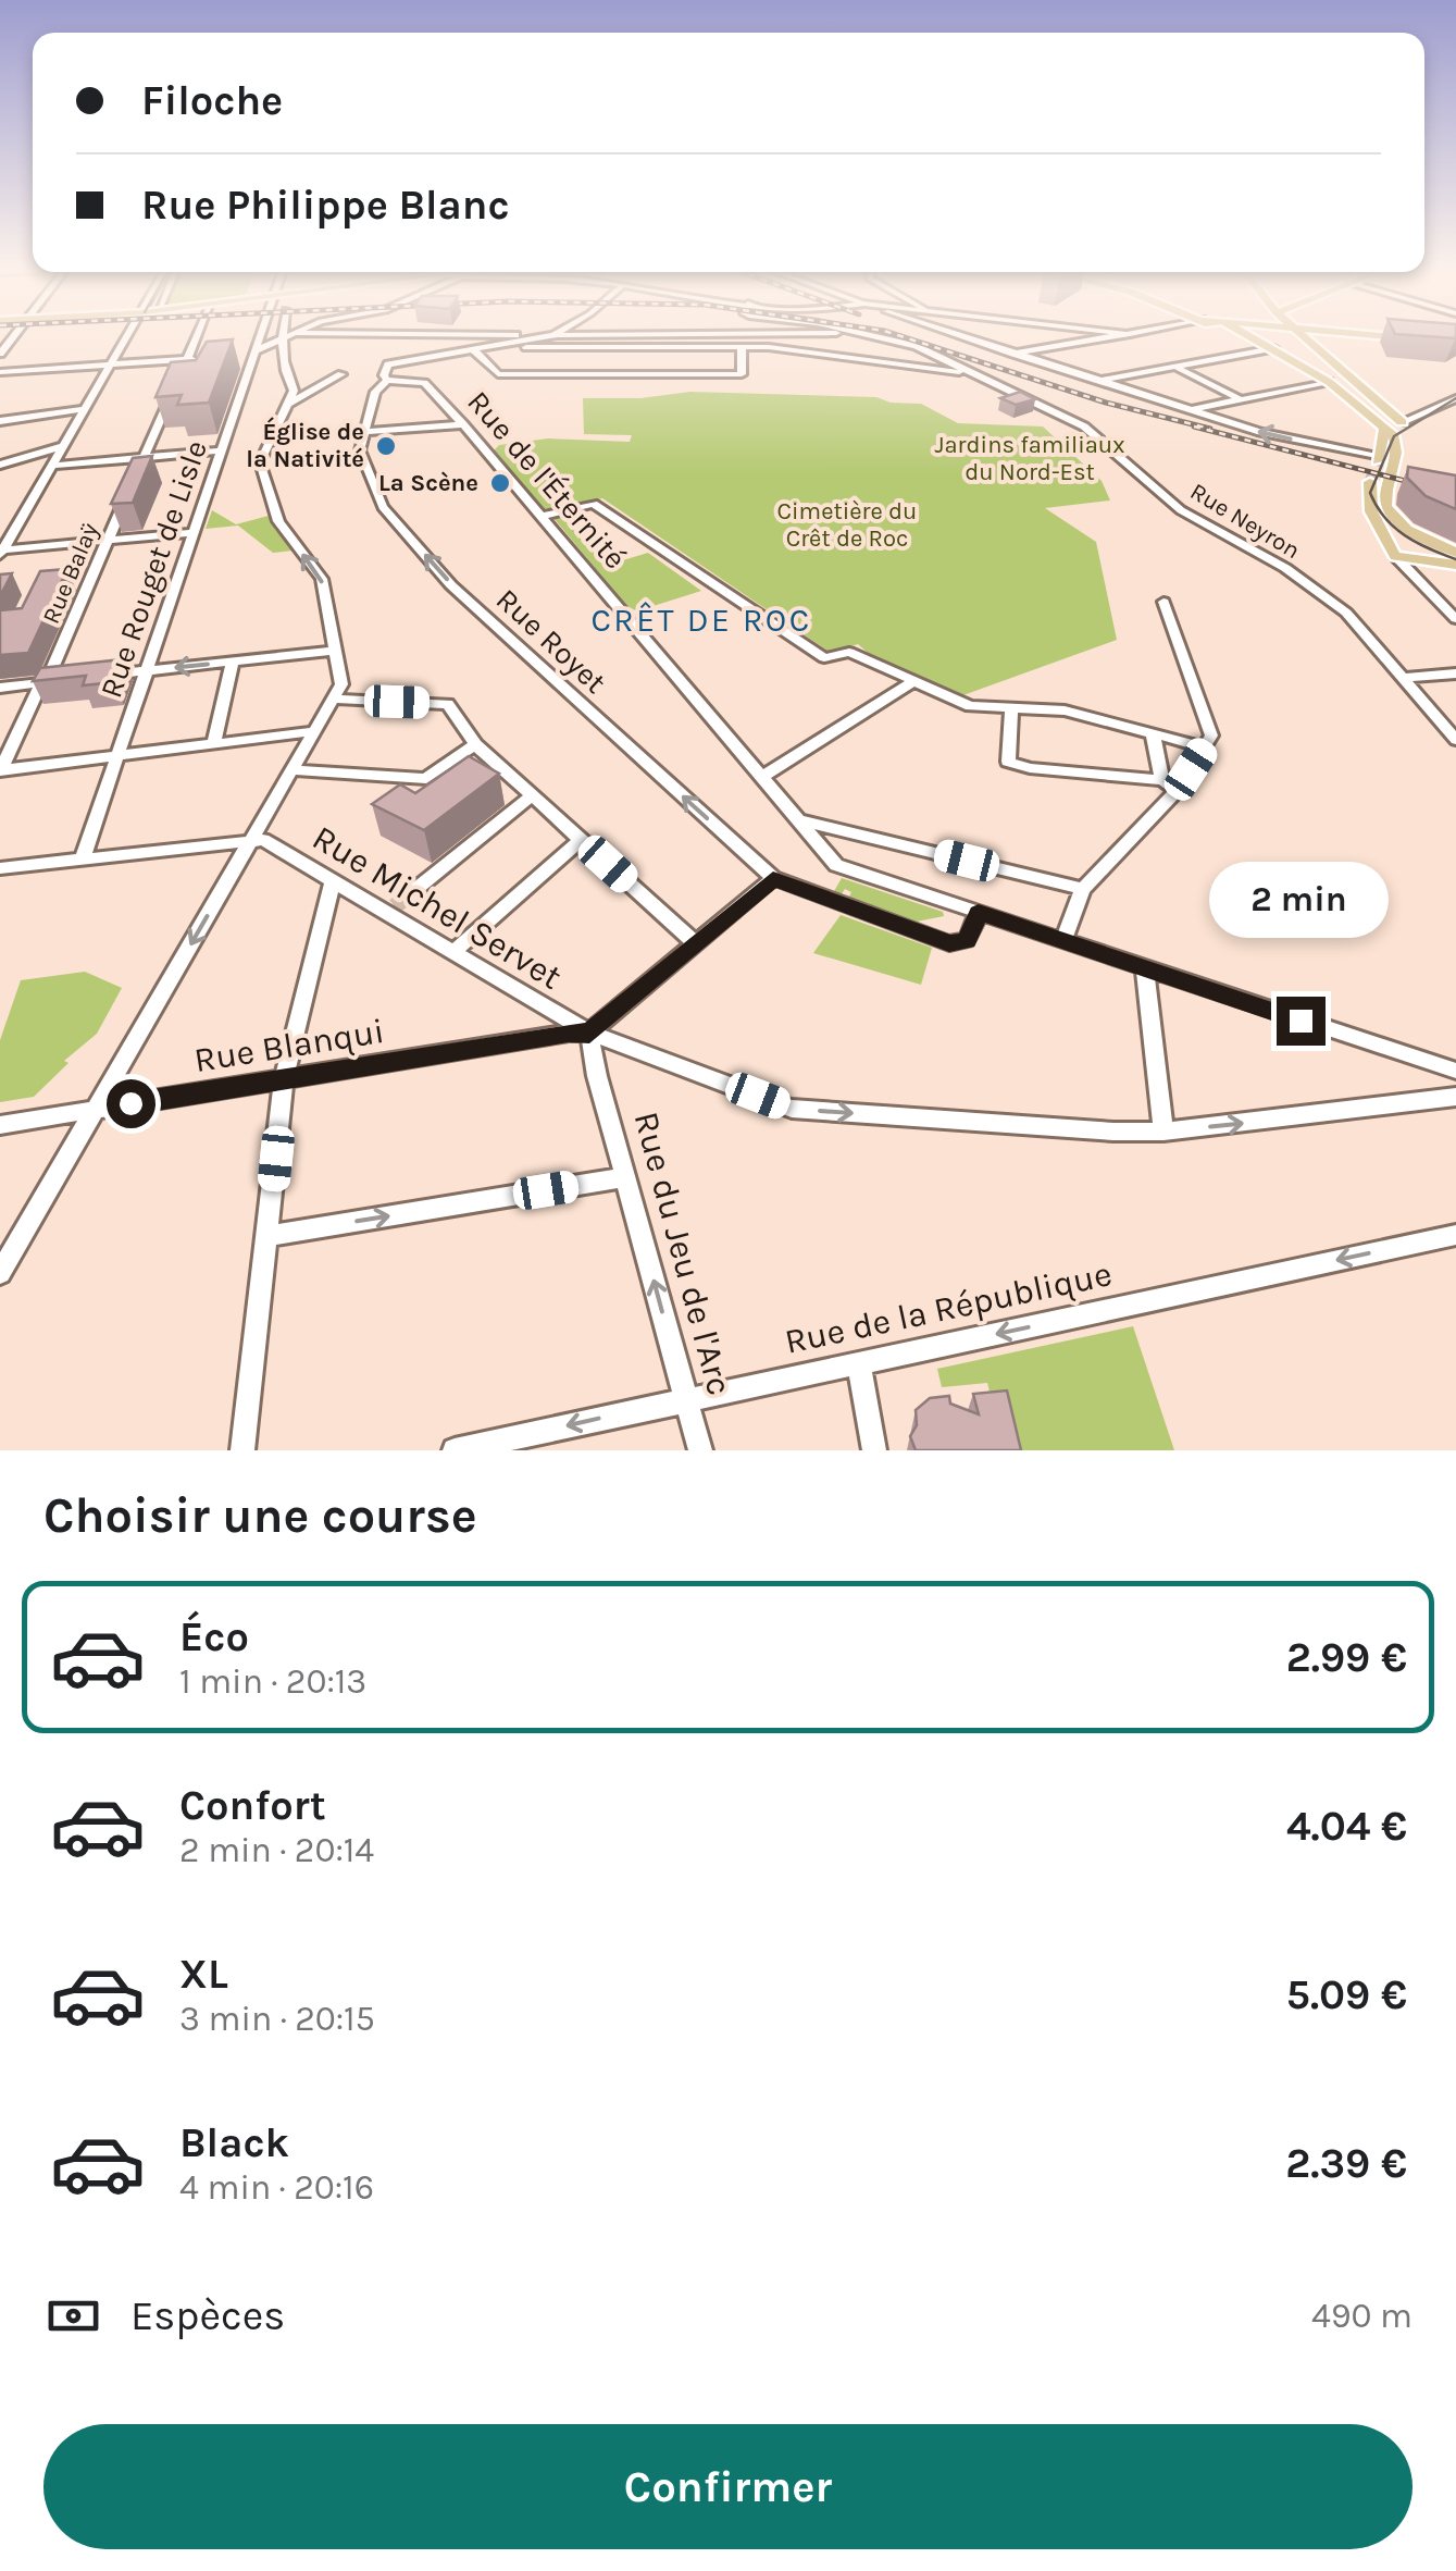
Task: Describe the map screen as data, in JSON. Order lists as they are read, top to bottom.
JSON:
{
  "streets": {
    "street": [
      "Rue de l'Éternité",
      "Rue Neyron",
      "Rue Rouget de Lisle",
      "Rue Balaÿ",
      "Rue Royet",
      "Rue Michel Servet",
      "Rue Blanqui",
      "Rue du Jeu de l'Arc",
      "Rue de la République"
    ]
  },
  "crossings": [
    ["Rue de l'Éternité", "Rue Royet"],
    ["Rue Michel Servet", "Rue Blanqui"],
    ["Rue Michel Servet", "Rue du Jeu de l'Arc"],
    ["Rue Blanqui", "Rue du Jeu de l'Arc"],
    ["Rue du Jeu de l'Arc", "Rue de la République"]
  ],
  "one_way": ["Rue du Jeu de l'Arc", "Rue de la République"],
  "districts": ["CRÊT DE ROC"],
  "parks": ["Jardins familiaux du Nord-Est", "Cimetière du Crêt de Roc"],
  "places": ["Église de la Nativité", "La Scène"],
  "page": {
    "banner": ["Filoche", "Rue Philippe Blanc"],
    "bubble": "2 min",
    "heading": "Choisir une course",
    "list": [
      {
        "name": "Éco",
        "note": "1 min · 20:13",
        "value": "2.99 €"
      },
      {
        "name": "Confort",
        "note": "2 min · 20:14",
        "value": "4.04 €"
      },
      {
        "name": "XL",
        "note": "3 min · 20:15",
        "value": "5.09 €"
      },
      {
        "name": "Black",
        "note": "4 min · 20:16",
        "value": "2.39 €"
      }
    ],
    "pay": ["Espèces", "490 m"],
    "buttons": "Confirmer"
  }
}
